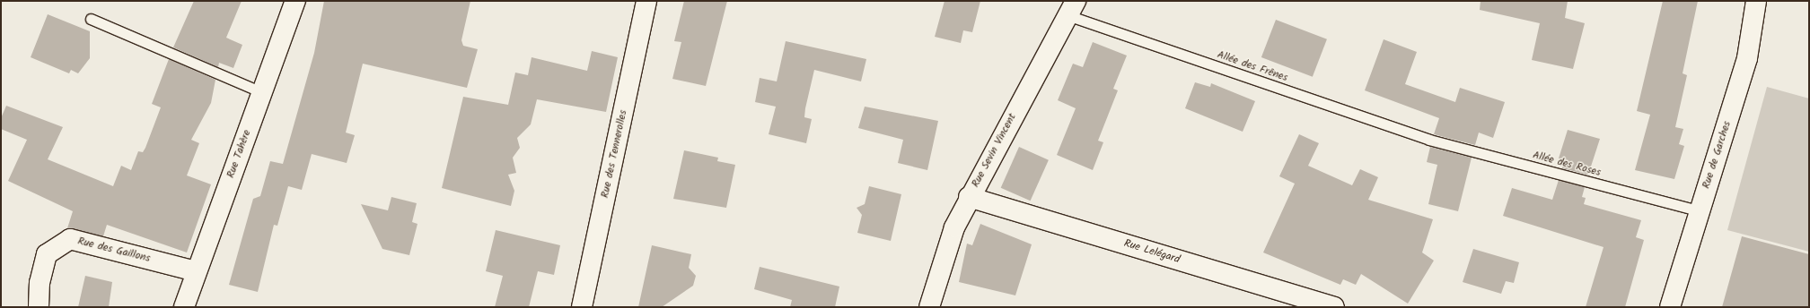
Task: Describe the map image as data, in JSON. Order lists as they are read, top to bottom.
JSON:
{
  "streets": {
    "street": [
      "Rue Sevin Vincent",
      "Rue Tahère",
      "Rue des Tennerolles",
      "Rue de Garches",
      "Rue des Gaillons",
      "Rue Lelégard"
    ],
    "lane": ["Allée des Frênes", "Allée des Roses"]
  },
  "crossings": [
    ["Allée des Frênes", "Rue Sevin Vincent"],
    ["Allée des Frênes", "Allée des Roses"],
    ["Rue Sevin Vincent", "Rue Lelégard"],
    ["Rue Tahère", "Rue des Gaillons"],
    ["Rue de Garches", "Allée des Roses"]
  ]
}
